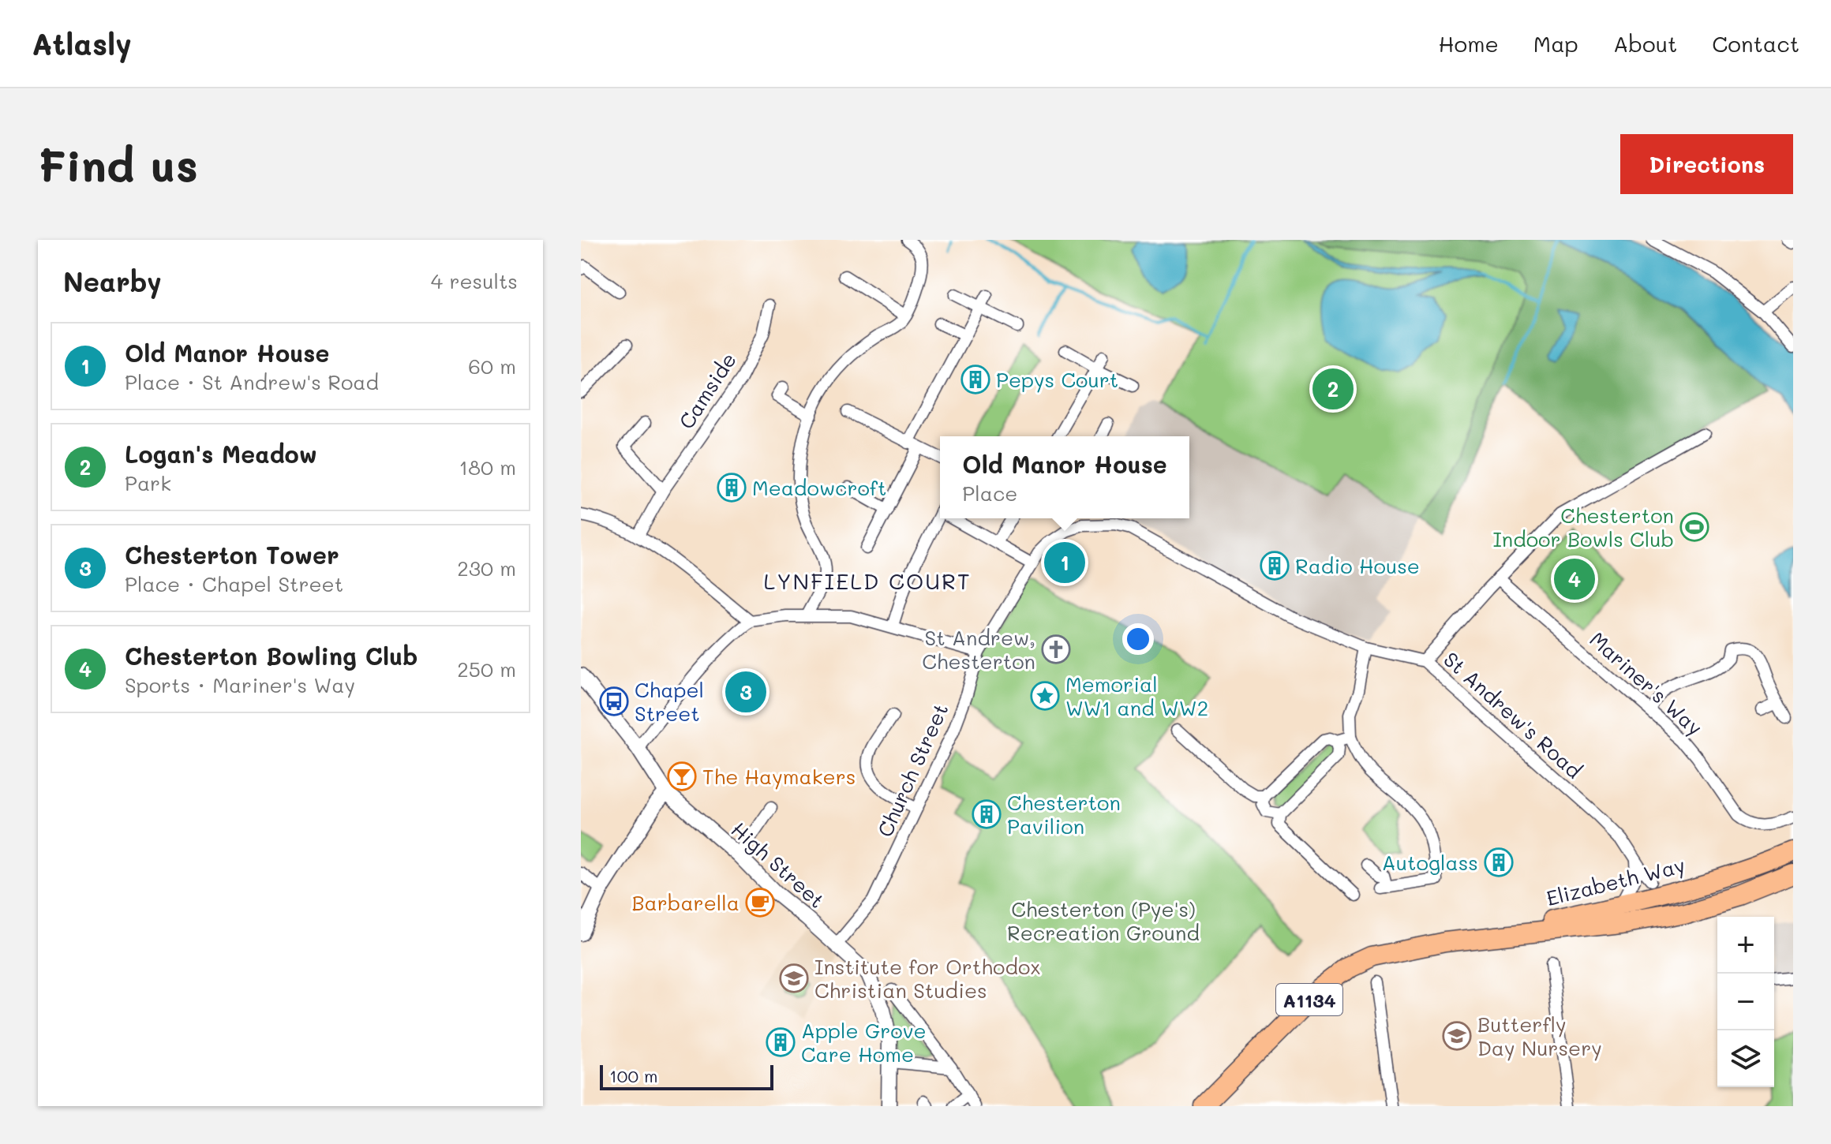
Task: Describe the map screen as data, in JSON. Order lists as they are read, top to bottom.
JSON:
{
  "streets": {
    "main road": ["Elizabeth Way", "A1134"],
    "street": [
      "Camside",
      "Mariner's Way",
      "St Andrew's Road",
      "Church Street",
      "High Street"
    ]
  },
  "crossings": [
    ["St Andrew's Road", "Church Street"],
    ["Church Street", "High Street"]
  ],
  "districts": ["LYNFIELD COURT"],
  "parks": ["Chesterton (Pye's) Recreation Ground"],
  "places": {
    "building": [
      "Pepys Court",
      "Meadowcroft",
      "Radio House",
      "Chesterton Pavilion",
      "Autoglass",
      "Apple Grove Care Home"
    ],
    "sports": ["Chesterton Indoor Bowls Club"],
    "church": ["St Andrew, Chesterton"],
    "place": ["Memorial WW1 and WW2"],
    "bus stop": ["Chapel Street"],
    "bar": ["The Haymakers"],
    "cafe": ["Barbarella"],
    "school or university": ["Institute for Orthodox Christian Studies", "Butterfly Day Nursery"]
  },
  "scale_bar": "100 m",
  "page": {
    "header": "Atlasly",
    "nav": [
      "Home",
      "Map",
      "About",
      "Contact"
    ],
    "buttons": "Directions",
    "title": "Find us",
    "heading": ["Nearby", "4 results"],
    "list": [
      {
        "mark": "1",
        "name": "Old Manor House",
        "note": "Place · St Andrew's Road",
        "value": "60 m"
      },
      {
        "mark": "2",
        "name": "Logan's Meadow",
        "note": "Park",
        "value": "180 m"
      },
      {
        "mark": "3",
        "name": "Chesterton Tower",
        "note": "Place · Chapel Street",
        "value": "230 m"
      },
      {
        "mark": "4",
        "name": "Chesterton Bowling Club",
        "note": "Sports · Mariner's Way",
        "value": "250 m"
      }
    ],
    "pins": [
      "2",
      "1",
      "4",
      "3"
    ],
    "popup": ["Old Manor House", "Place"],
    "map_buttons": ["+", "−"],
    "scale": "100 m"
  }
}
